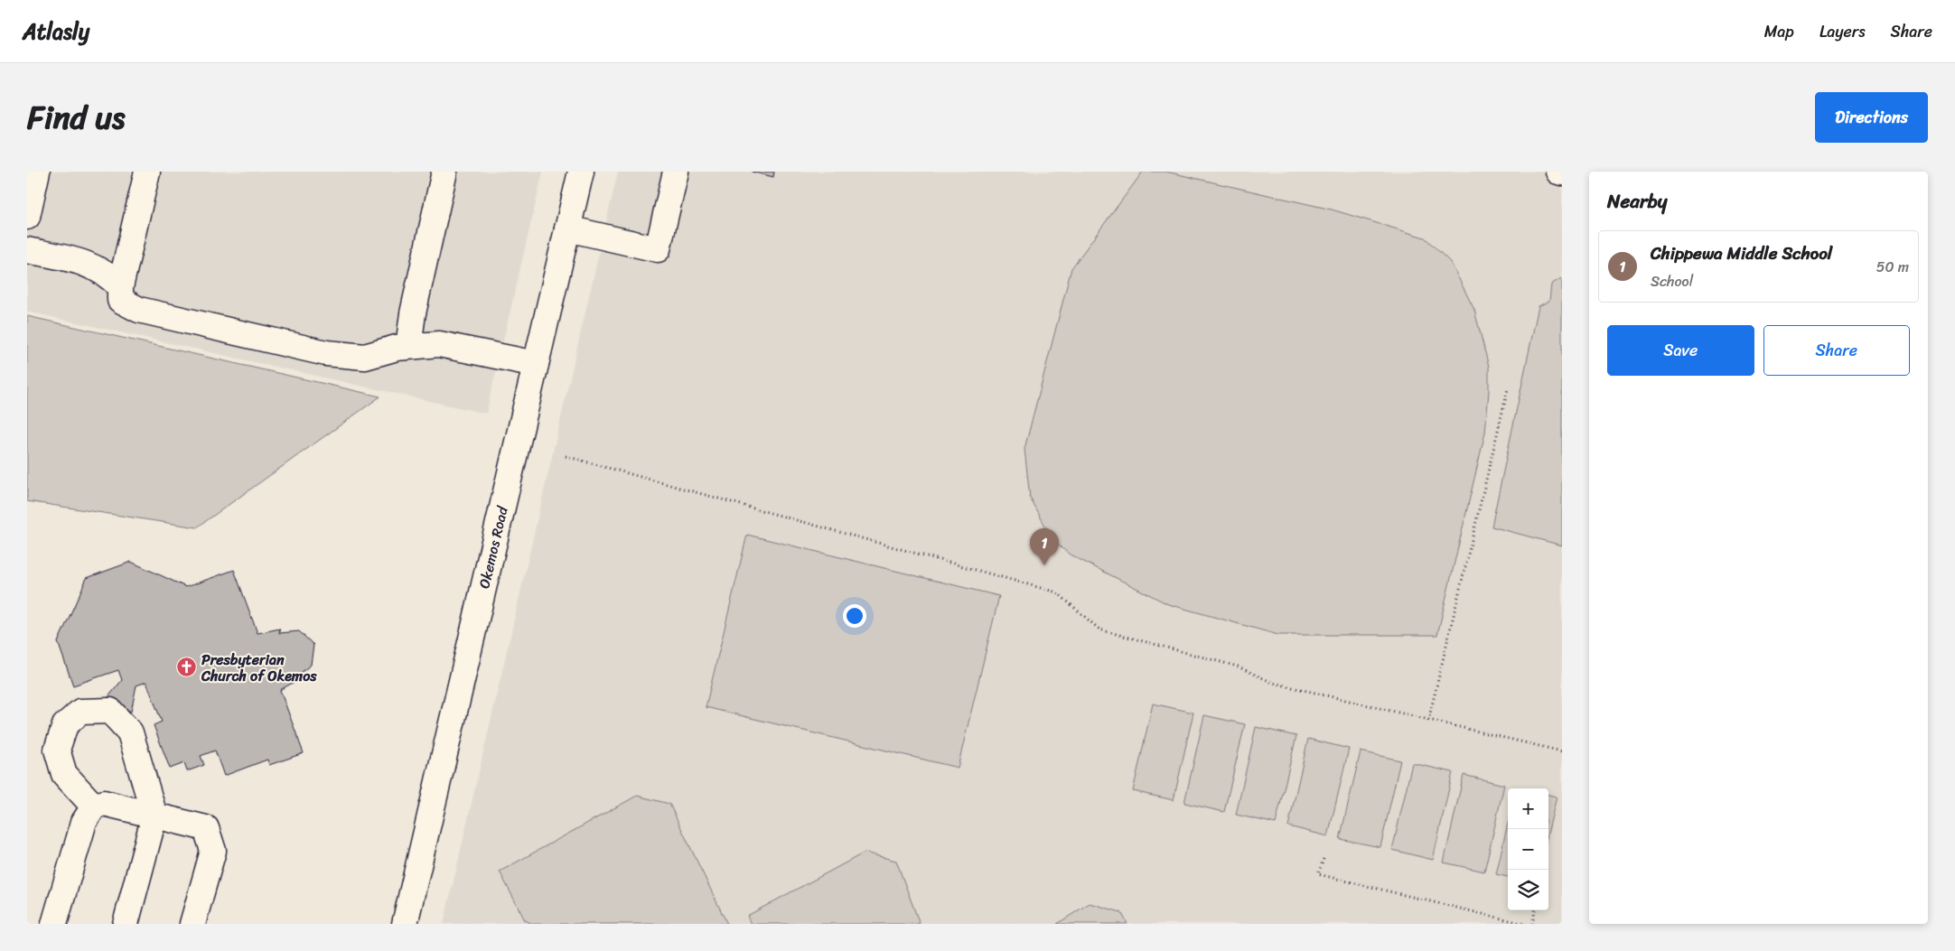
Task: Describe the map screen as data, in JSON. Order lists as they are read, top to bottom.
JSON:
{
  "streets": {
    "main road": ["Okemos Road"]
  },
  "places": {
    "church": ["Presbyterian Church of Okemos"]
  },
  "page": {
    "header": "Atlasly",
    "nav": ["Map", "Layers", "Share"],
    "title": "Find us",
    "buttons": [
      "Directions",
      ["Save", "Share"]
    ],
    "heading": "Nearby",
    "list": [
      {
        "mark": "1",
        "name": "Chippewa Middle School",
        "note": "School",
        "value": "50 m"
      }
    ],
    "pins": "1",
    "map_buttons": ["+", "−"]
  }
}
